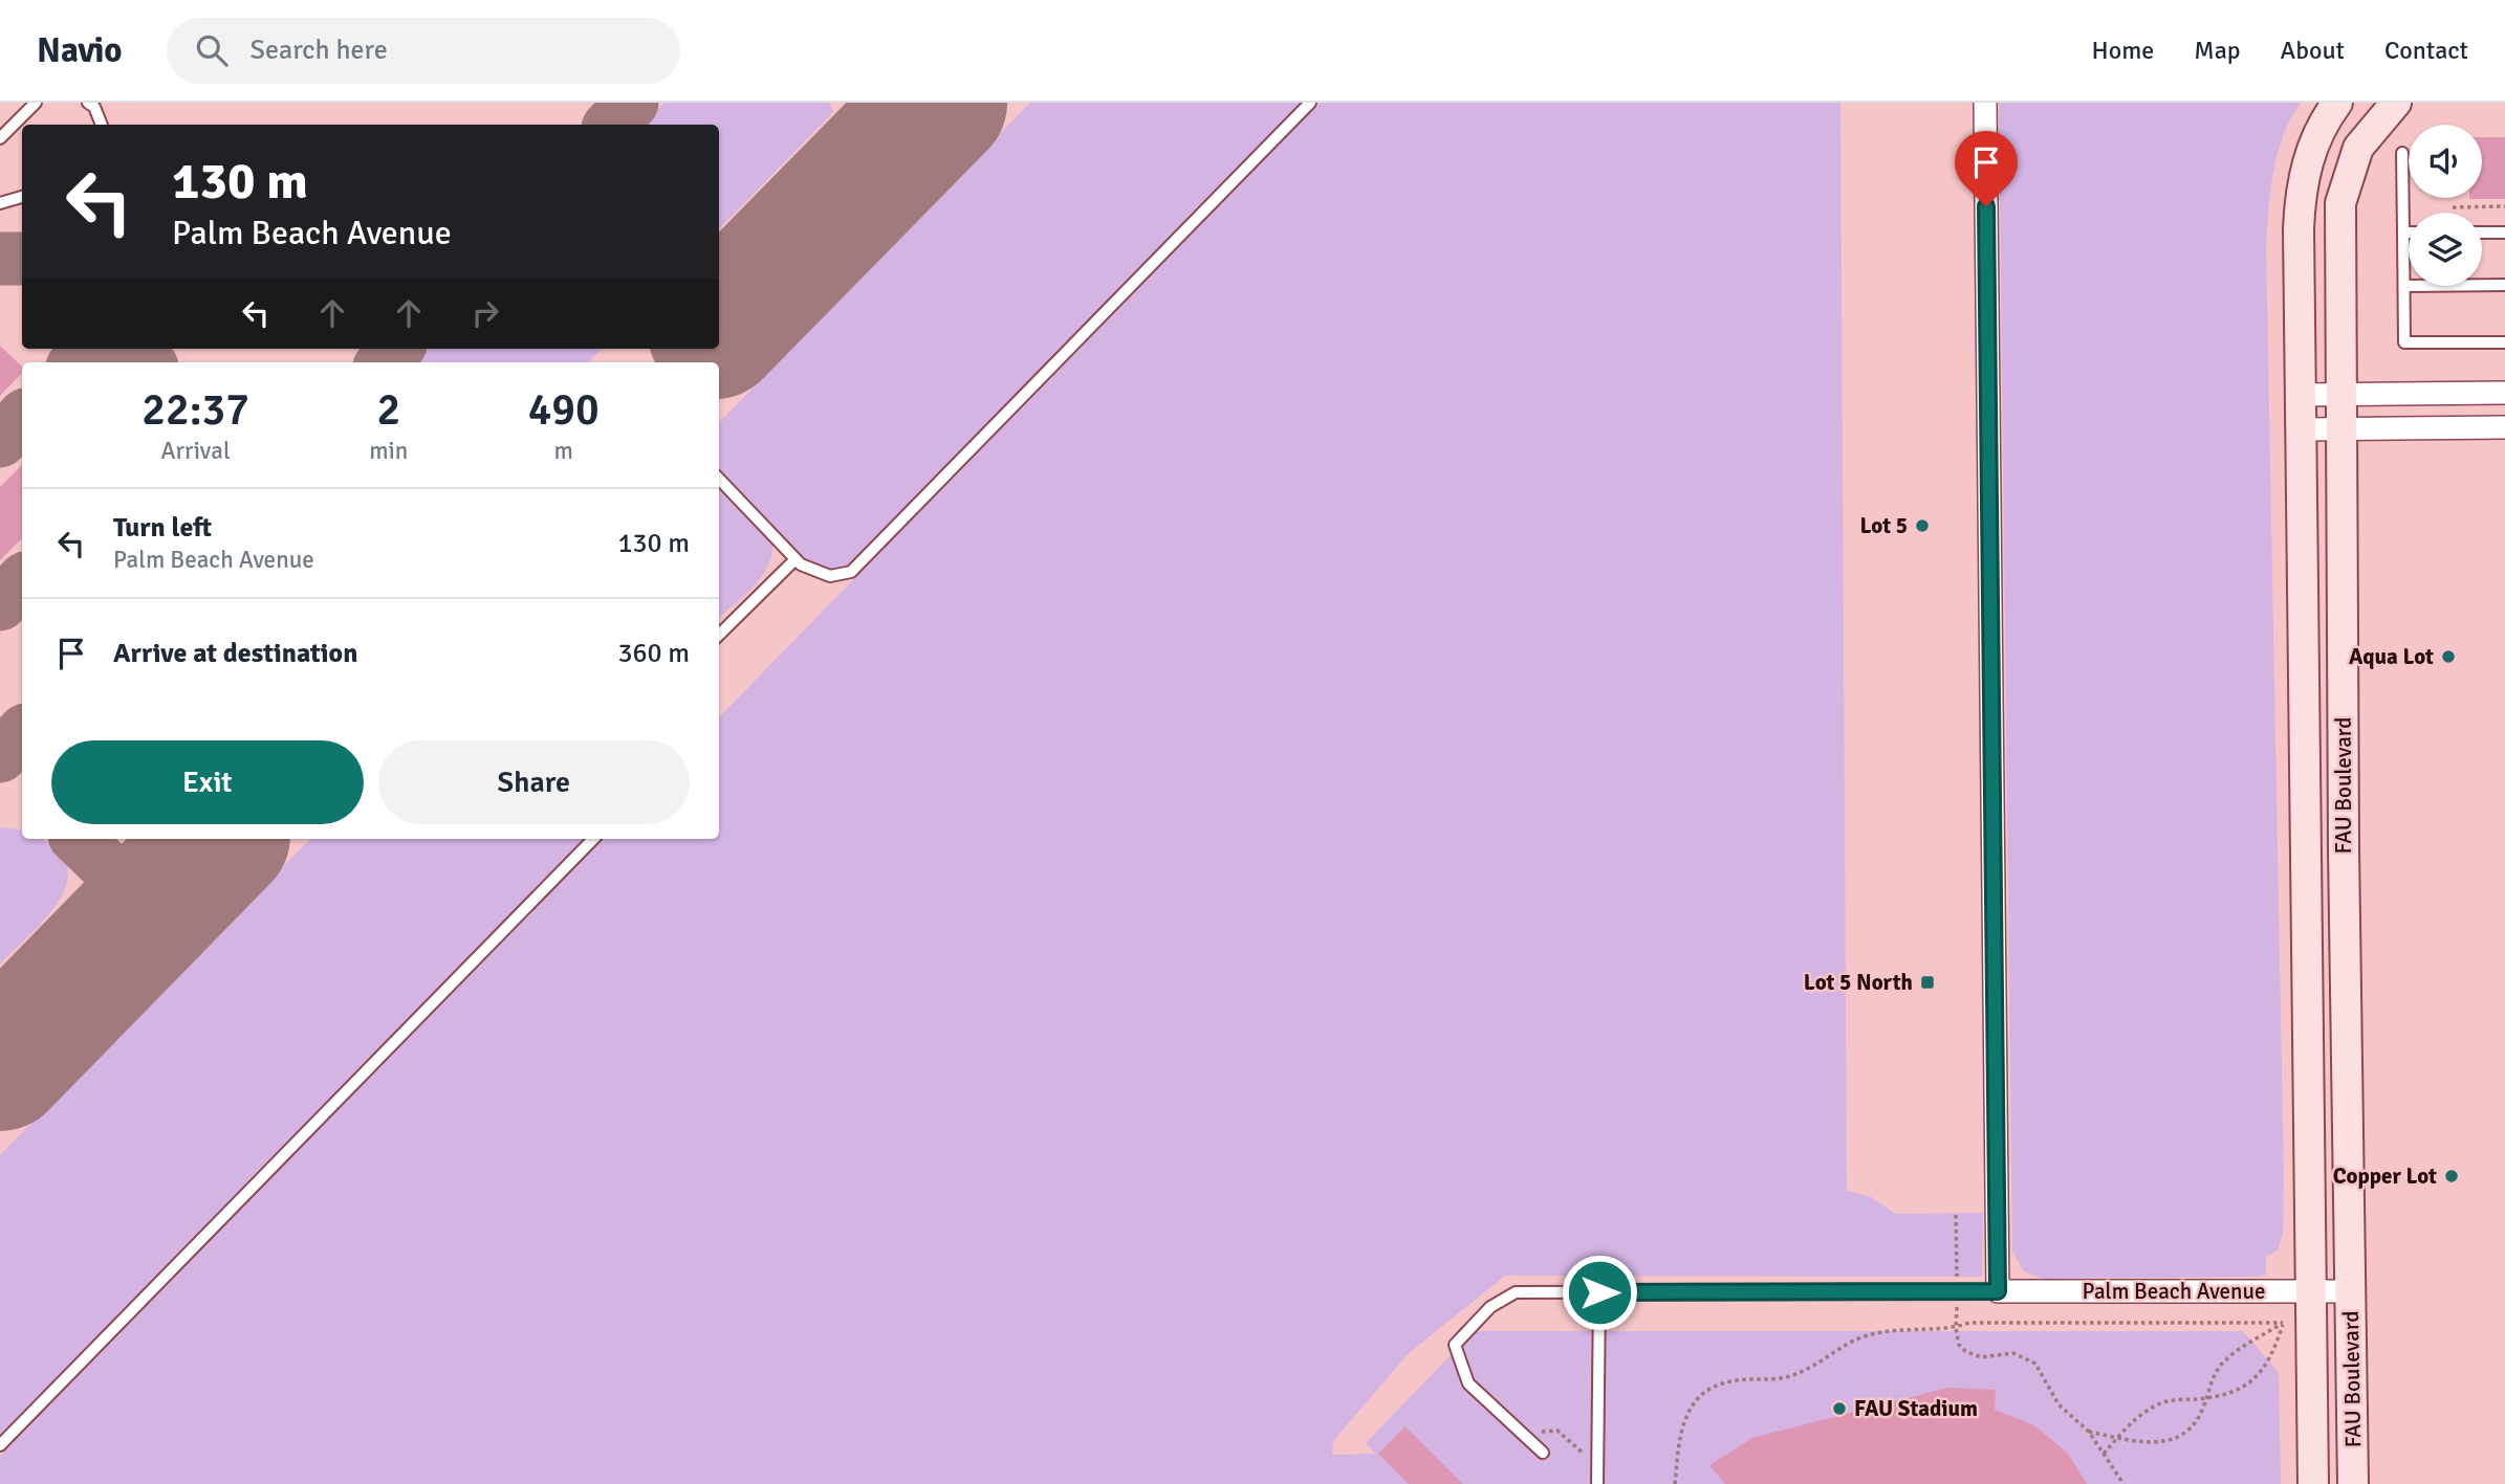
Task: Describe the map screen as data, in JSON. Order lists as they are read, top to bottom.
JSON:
{
  "streets": {
    "street": ["FAU Boulevard", "Palm Beach Avenue"]
  },
  "crossings": [
    ["FAU Boulevard", "Palm Beach Avenue"]
  ],
  "places": {
    "other": [
      "Lot 5",
      "Aqua Lot",
      "Copper Lot",
      "FAU Stadium"
    ],
    "transit": ["Lot 5 North"]
  },
  "page": {
    "header": "Navio",
    "search": "Search here",
    "nav": [
      "Home",
      "Map",
      "About",
      "Contact"
    ],
    "turn": ["130 m", "Palm Beach Avenue"],
    "eta": [
      "22:37",
      "Arrival",
      "2",
      "min",
      "490",
      "m"
    ],
    "list": [
      {
        "name": "Turn left",
        "note": "Palm Beach Avenue",
        "value": "130 m"
      },
      {
        "name": "Arrive at destination",
        "value": "360 m"
      }
    ],
    "buttons": ["Exit", "Share"]
  }
}
